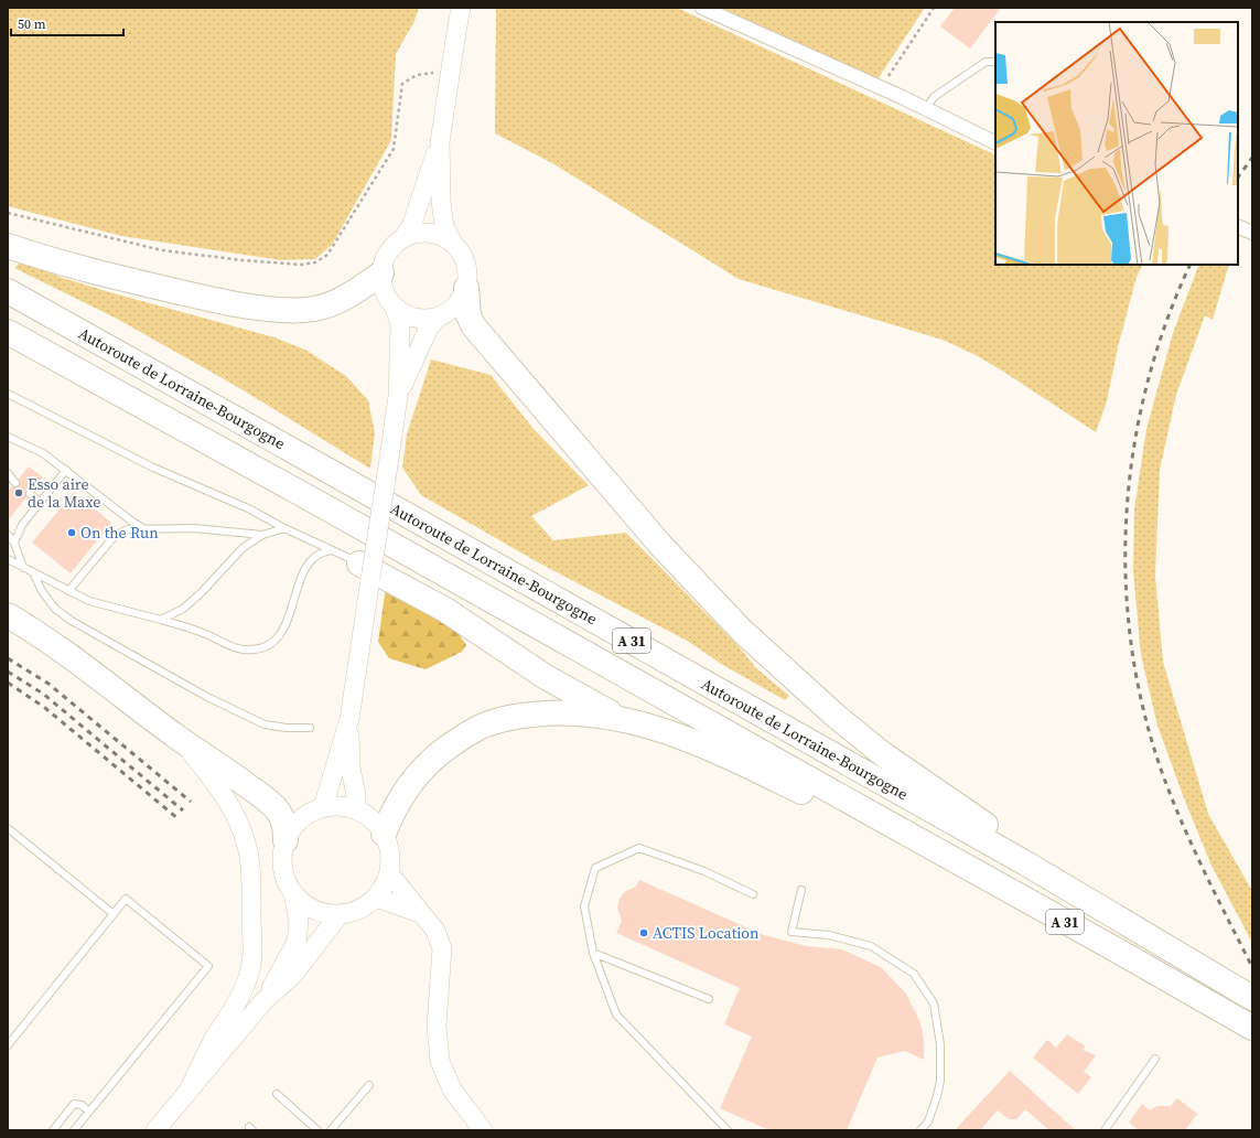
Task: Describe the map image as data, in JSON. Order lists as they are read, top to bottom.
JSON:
{
  "streets": {
    "highway": ["Autoroute de Lorraine-Bourgogne", "A 31"]
  },
  "places": ["Esso aire de la Maxe", "On the Run", "ACTIS Location"],
  "scale_bar": "50 m"
}
